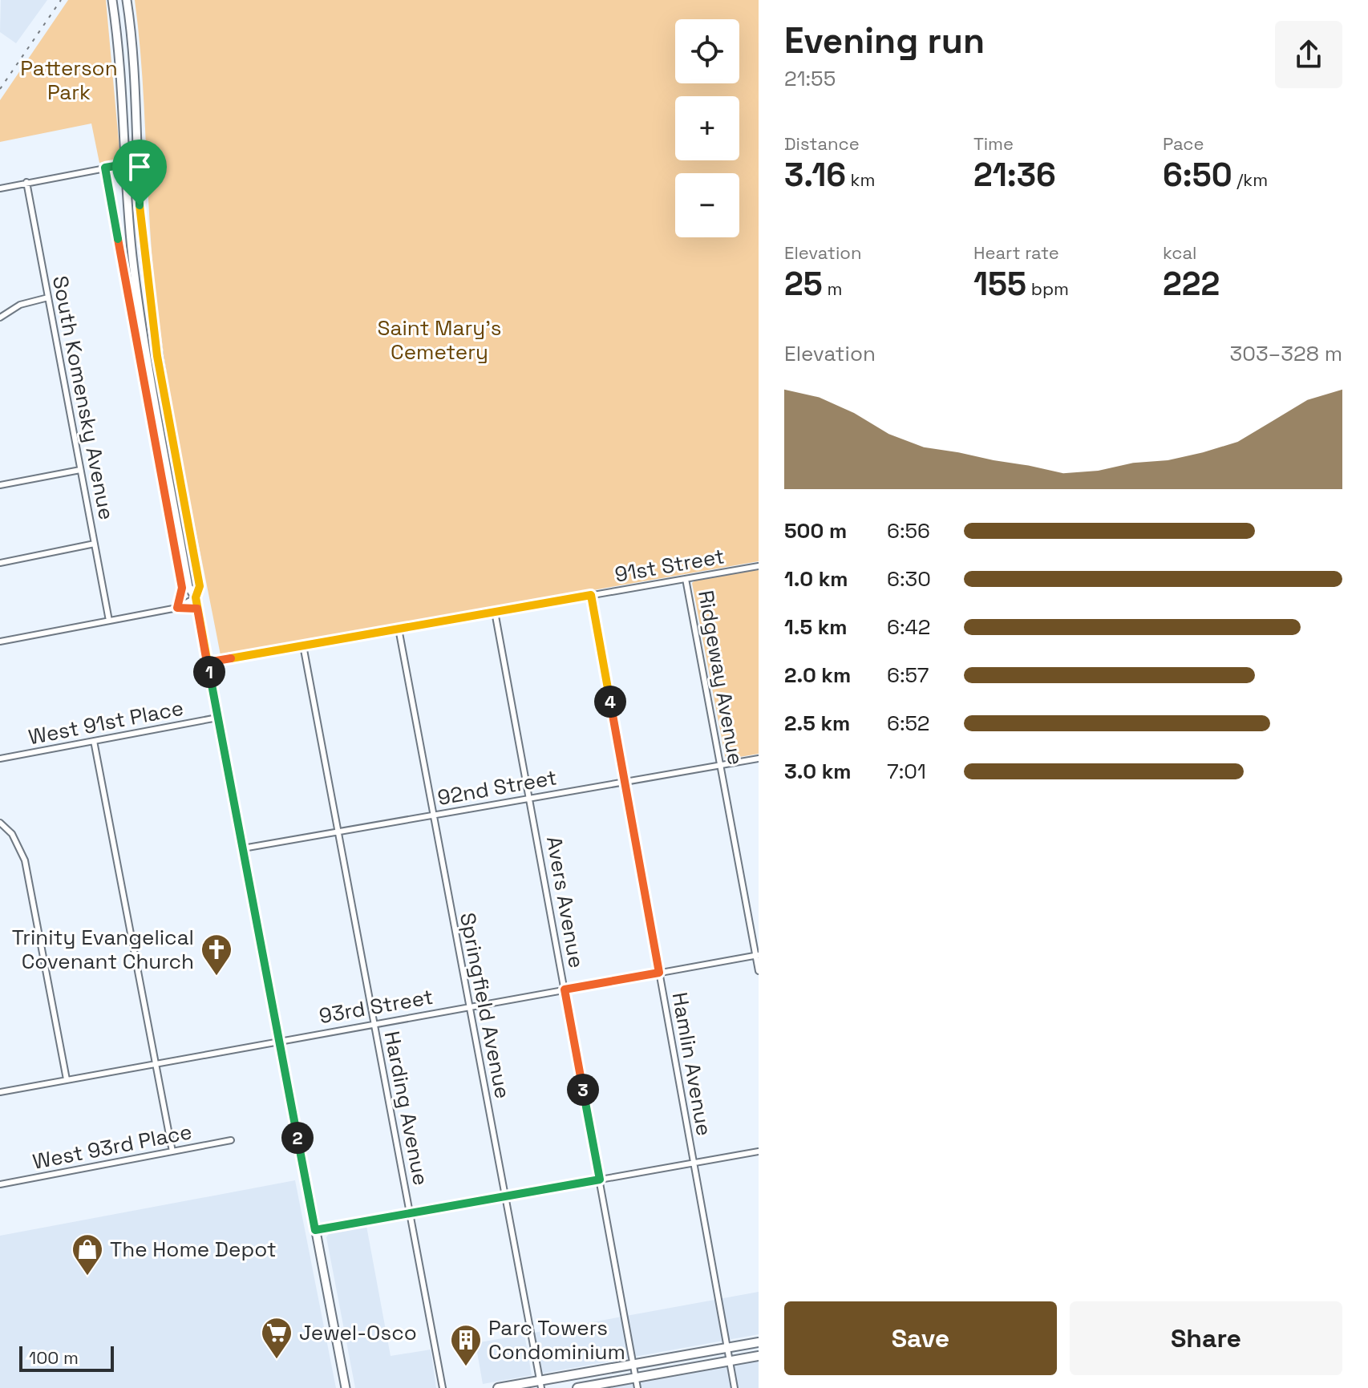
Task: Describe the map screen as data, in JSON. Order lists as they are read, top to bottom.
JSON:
{
  "streets": {
    "street": [
      "South Komensky Avenue",
      "91st Street",
      "Ridgeway Avenue",
      "West 91st Place",
      "92nd Street",
      "Avers Avenue",
      "Springfield Avenue",
      "93rd Street",
      "Hamlin Avenue",
      "Harding Avenue",
      "West 93rd Place"
    ]
  },
  "crossings": [
    ["91st Street", "Ridgeway Avenue"],
    ["91st Street", "Avers Avenue"],
    ["91st Street", "Springfield Avenue"],
    ["91st Street", "Hamlin Avenue"],
    ["91st Street", "Harding Avenue"],
    ["Ridgeway Avenue", "92nd Street"],
    ["Ridgeway Avenue", "93rd Street"],
    ["92nd Street", "Avers Avenue"],
    ["92nd Street", "Springfield Avenue"],
    ["92nd Street", "Hamlin Avenue"],
    ["92nd Street", "Harding Avenue"],
    ["Avers Avenue", "93rd Street"],
    ["Springfield Avenue", "93rd Street"],
    ["93rd Street", "Hamlin Avenue"],
    ["93rd Street", "Harding Avenue"]
  ],
  "parks": ["Patterson Park", "Saint Mary's Cemetery"],
  "places": {
    "church": ["Trinity Evangelical Covenant Church"],
    "shop": ["The Home Depot"],
    "supermarket": ["Jewel-Osco"],
    "building": ["Parc Towers Condominium"]
  },
  "scale_bar": "100 m",
  "page": {
    "heading": ["Evening run", "21:55"],
    "map_buttons": ["+", "−"],
    "stats": [
      ["Distance", "3.16 km"],
      ["Time", "21:36"],
      ["Pace", "6:50 /km"],
      ["Elevation", "25 m"],
      ["Heart rate", "155 bpm"],
      ["kcal", "222"]
    ],
    "chart": ["Elevation", "303–328 m"],
    "list": [
      {
        "name": "500 m",
        "note": "6:56"
      },
      {
        "name": "1.0 km",
        "note": "6:30"
      },
      {
        "name": "1.5 km",
        "note": "6:42"
      },
      {
        "name": "2.0 km",
        "note": "6:57"
      },
      {
        "name": "2.5 km",
        "note": "6:52"
      },
      {
        "name": "3.0 km",
        "note": "7:01"
      }
    ],
    "pins": [
      "1",
      "4",
      "3",
      "2"
    ],
    "buttons": ["Save", "Share"],
    "scale": "100 m"
  }
}
